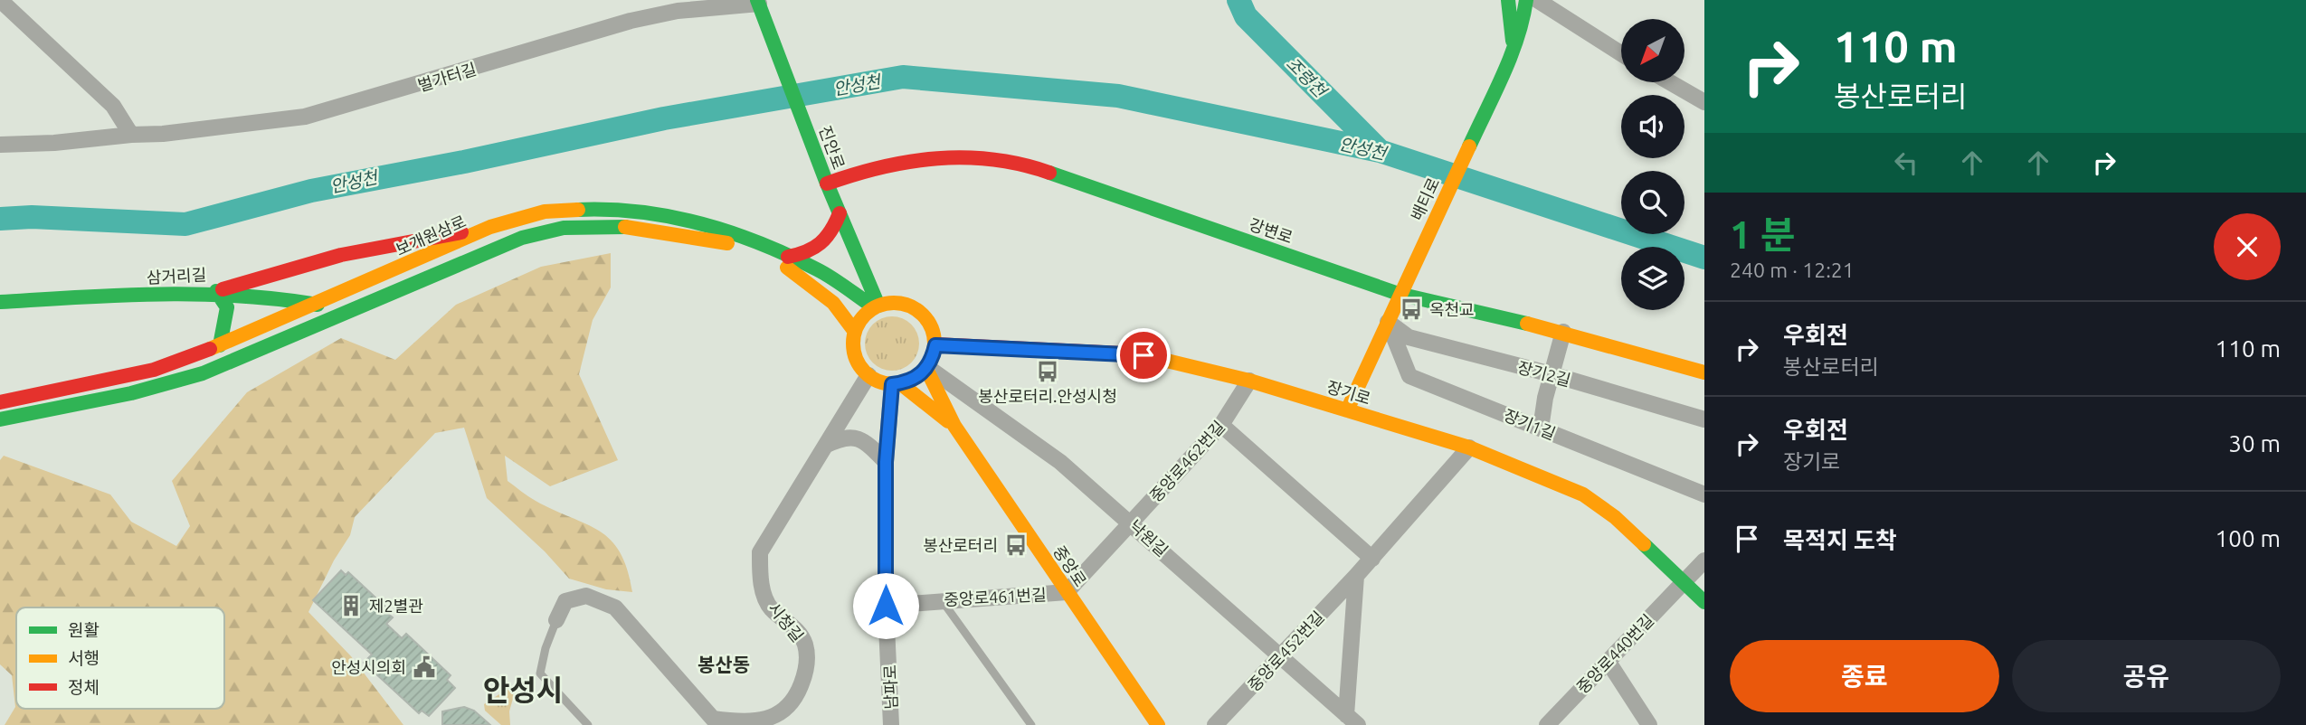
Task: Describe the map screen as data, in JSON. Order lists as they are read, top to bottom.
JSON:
{
  "streets": {
    "main road": [
      "진안로",
      "배티로",
      "강변로",
      "보개원삼로",
      "삼거리길",
      "장기로",
      "중앙로"
    ],
    "street": [
      "벌가터길",
      "장기2길",
      "장기1길",
      "중앙로462번길",
      "낙원길",
      "중앙로461번길",
      "시청길",
      "중앙로452번길",
      "중앙로440번길",
      "남파로"
    ]
  },
  "crossings": [
    ["벌가터길", "진안로"],
    ["진안로", "강변로"],
    ["진안로", "보개원삼로"],
    ["진안로", "장기로"],
    ["진안로", "낙원길"],
    ["진안로", "중앙로"],
    ["진안로", "시청길"],
    ["진안로", "남파로"],
    ["배티로", "강변로"],
    ["배티로", "장기2길"],
    ["배티로", "장기로"],
    ["배티로", "장기1길"],
    ["보개원삼로", "삼거리길"],
    ["보개원삼로", "장기로"],
    ["보개원삼로", "낙원길"],
    ["보개원삼로", "중앙로"],
    ["보개원삼로", "시청길"],
    ["보개원삼로", "남파로"],
    ["장기2길", "장기1길"],
    ["장기로", "중앙로462번길"],
    ["장기로", "낙원길"],
    ["장기로", "중앙로"],
    ["장기로", "시청길"],
    ["장기로", "중앙로452번길"],
    ["장기로", "중앙로440번길"],
    ["장기로", "남파로"],
    ["중앙로462번길", "낙원길"],
    ["중앙로462번길", "중앙로"],
    ["중앙로462번길", "중앙로461번길"],
    ["낙원길", "중앙로"],
    ["낙원길", "시청길"],
    ["낙원길", "중앙로452번길"],
    ["낙원길", "남파로"],
    ["중앙로", "중앙로461번길"],
    ["중앙로", "시청길"],
    ["중앙로", "남파로"],
    ["중앙로461번길", "남파로"],
    ["시청길", "남파로"]
  ],
  "districts": ["봉산동", "안성시"],
  "water": ["조령천", "안성천"],
  "places": {
    "bus stop": ["옥천교", "봉산로터리.안성시청", "봉산로터리"],
    "building": ["제2별관"],
    "public building": ["안성시의회"]
  },
  "legend": ["원활", "서행", "정체"],
  "north": "bottom left",
  "page": {
    "turn": ["110 m", "봉산로터리"],
    "heading": ["1 분", "240 m · 12:21"],
    "list": [
      {
        "name": "우회전",
        "note": "봉산로터리",
        "value": "110 m"
      },
      {
        "name": "우회전",
        "note": "장기로",
        "value": "30 m"
      },
      {
        "name": "목적지 도착",
        "value": "100 m"
      }
    ],
    "buttons": ["종료", "공유"]
  }
}
